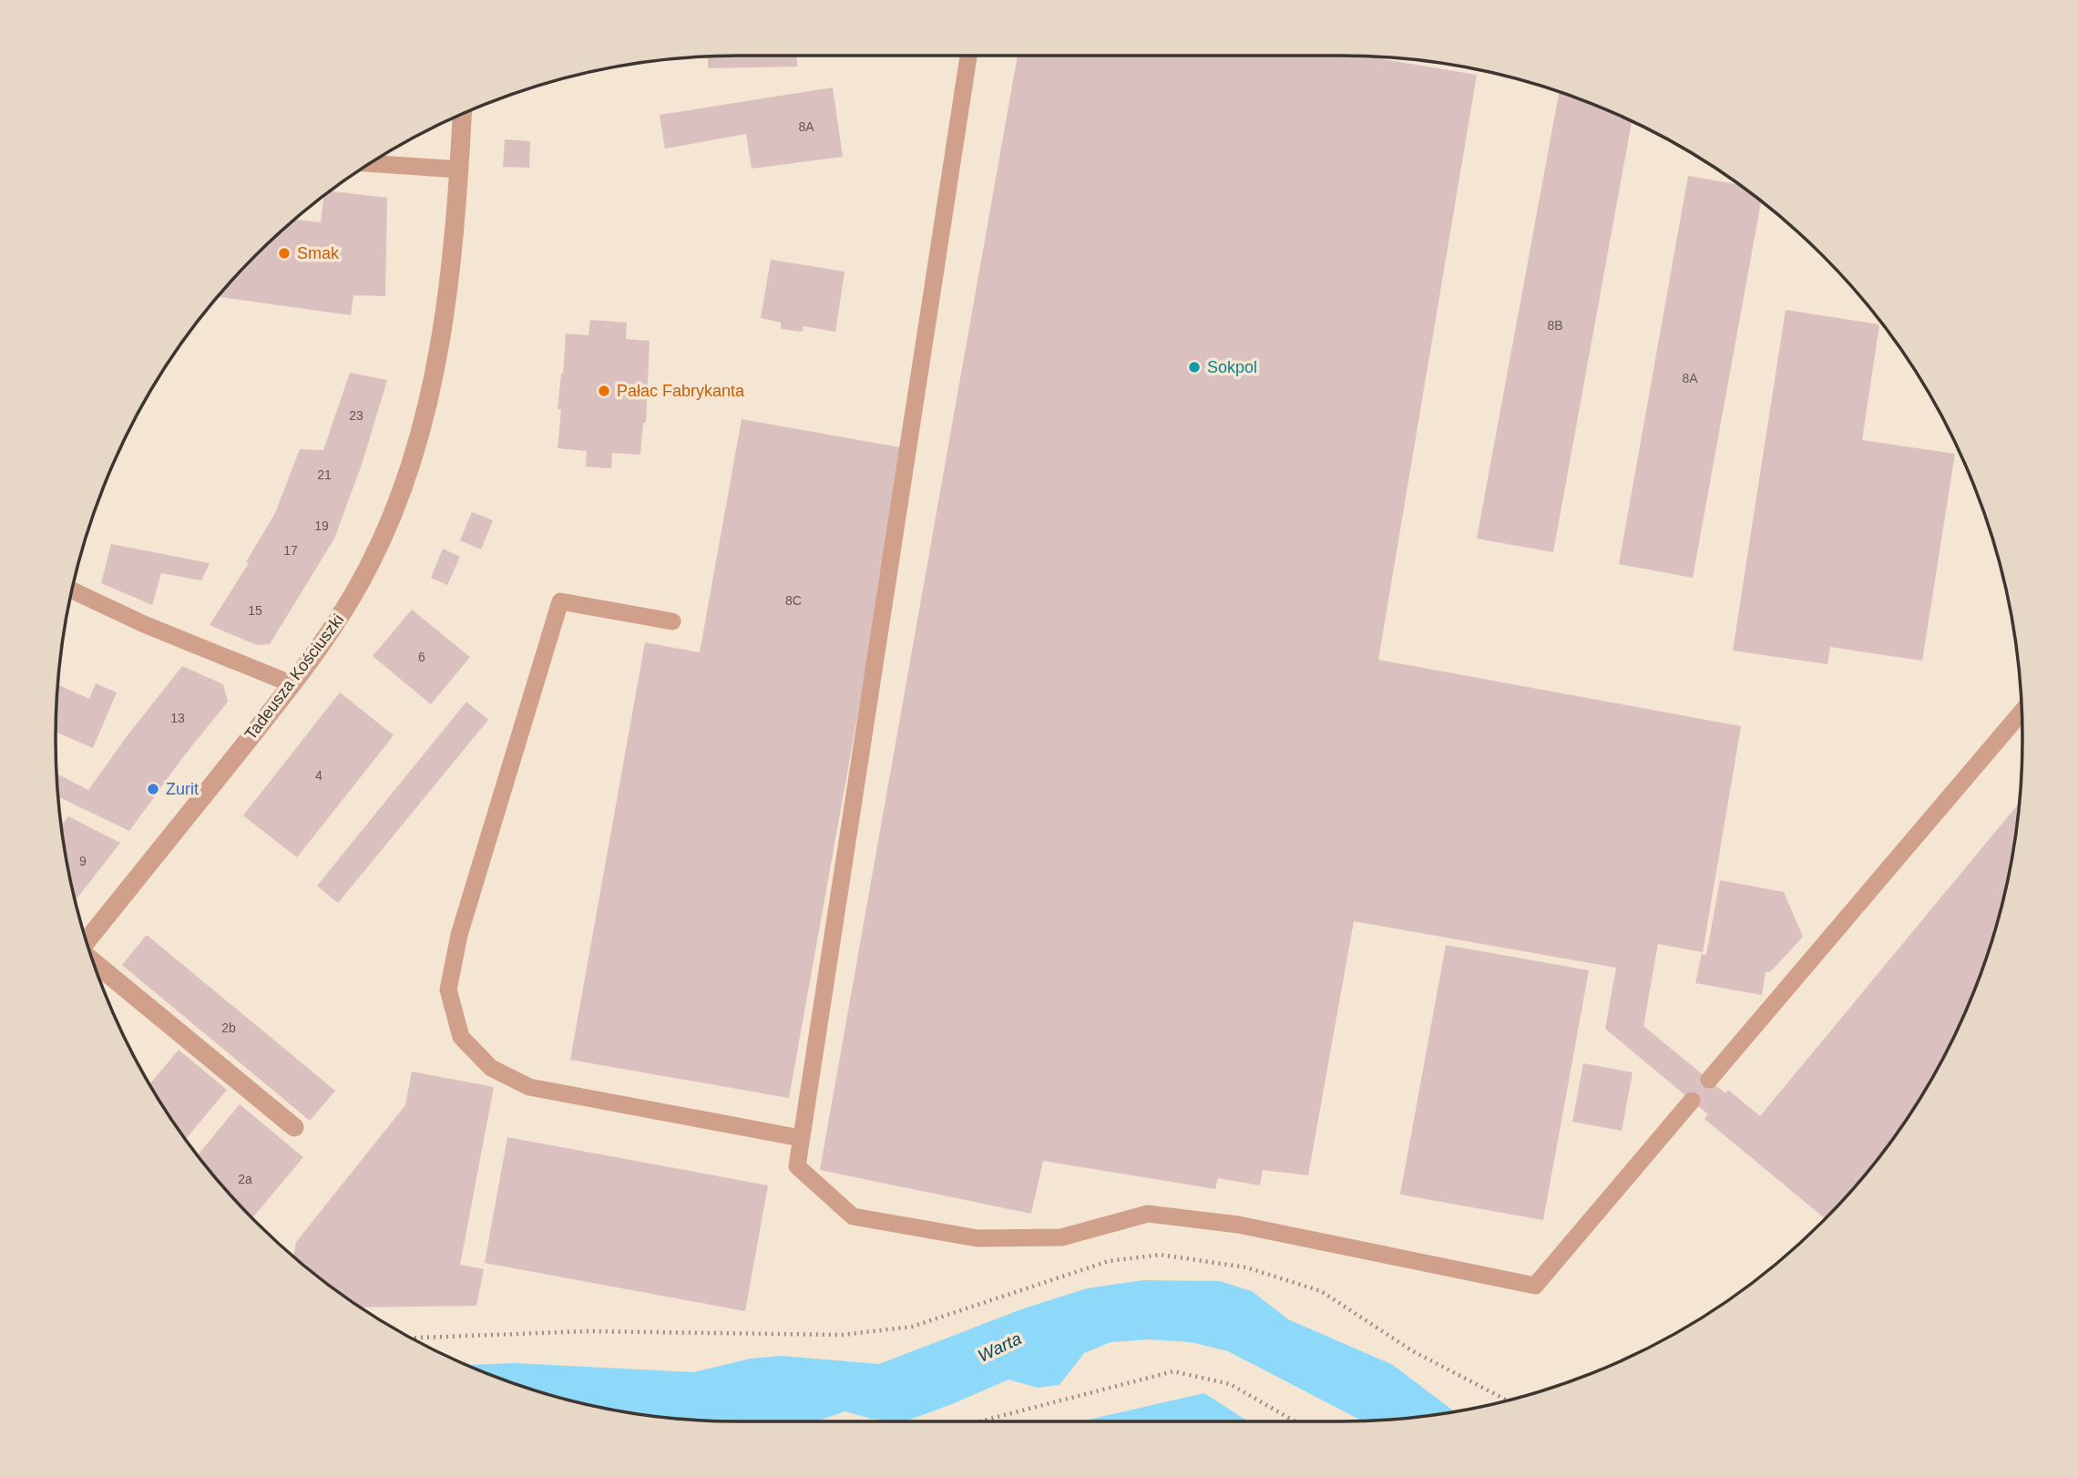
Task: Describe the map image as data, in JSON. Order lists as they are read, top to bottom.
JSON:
{
  "streets": {
    "street": ["Tadeusza Kościuszki"]
  },
  "water": ["Warta"],
  "places": [
    "Smak",
    "Sokpol",
    "Pałac Fabrykanta",
    "Zurit"
  ],
  "house_numbers": [
    "8A",
    "8B",
    "8A",
    "23",
    "21",
    "19",
    "17",
    "8C",
    "15",
    "6",
    "13",
    "4",
    "9",
    "2b",
    "2a"
  ]
}
